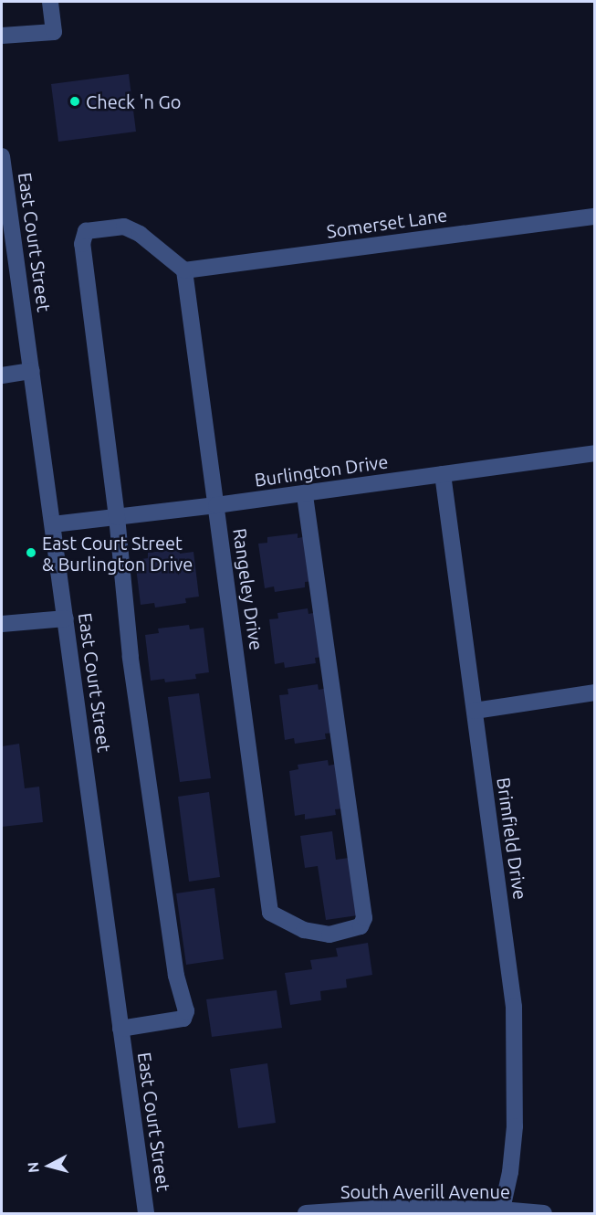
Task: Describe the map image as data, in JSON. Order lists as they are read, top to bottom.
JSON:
{
  "streets": {
    "street": [
      "Somerset Lane",
      "East Court Street",
      "Burlington Drive",
      "Rangeley Drive",
      "Brimfield Drive",
      "South Averill Avenue"
    ]
  },
  "crossings": [
    ["Somerset Lane", "Rangeley Drive"],
    ["East Court Street", "Burlington Drive"],
    ["Burlington Drive", "Rangeley Drive"],
    ["Burlington Drive", "Brimfield Drive"],
    ["Brimfield Drive", "South Averill Avenue"]
  ],
  "places": ["Check 'n Go", "East Court Street & Burlington Drive"],
  "north": "left"
}
